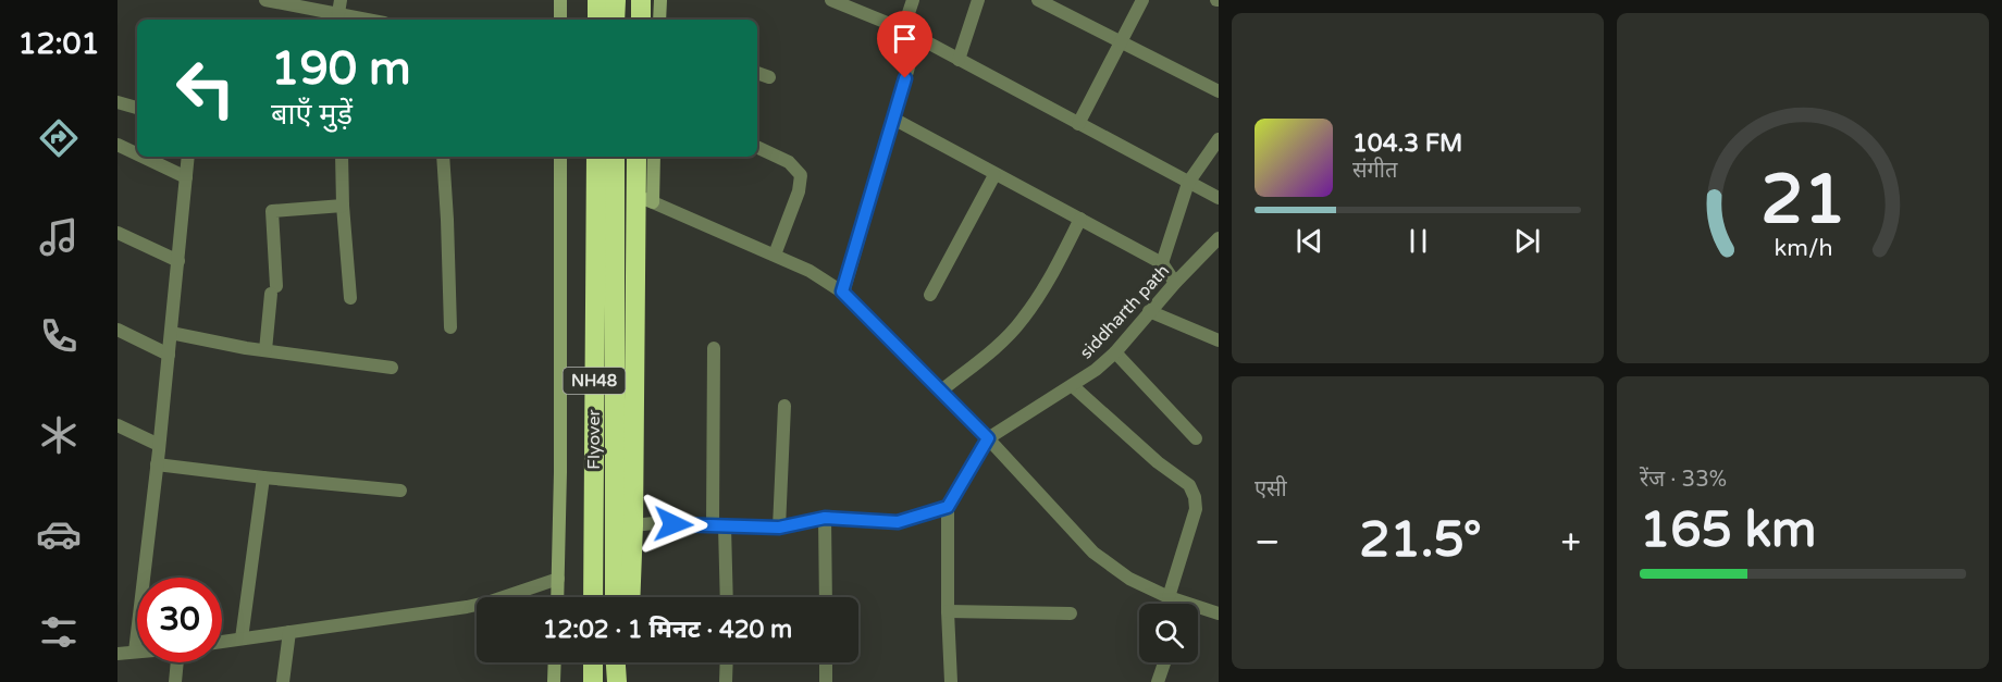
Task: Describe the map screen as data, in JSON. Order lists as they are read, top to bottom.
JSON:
{
  "streets": {
    "highway": ["NH48", "Flyover"],
    "street": ["siddharth path"]
  },
  "page": {
    "tabs": "12:01",
    "turn": ["190 m", "बाएँ मुड़ें"],
    "song": ["104.3 FM", "संगीत"],
    "tile": [
      "एसी",
      ["रेंज · 33%", "165 km"]
    ],
    "heat": ["−", "21.5°", "+"],
    "limit": "30",
    "trip": "12:02 · 1 मिनट · 420 m",
    "gauge": ["21", "km/h"]
  }
}
